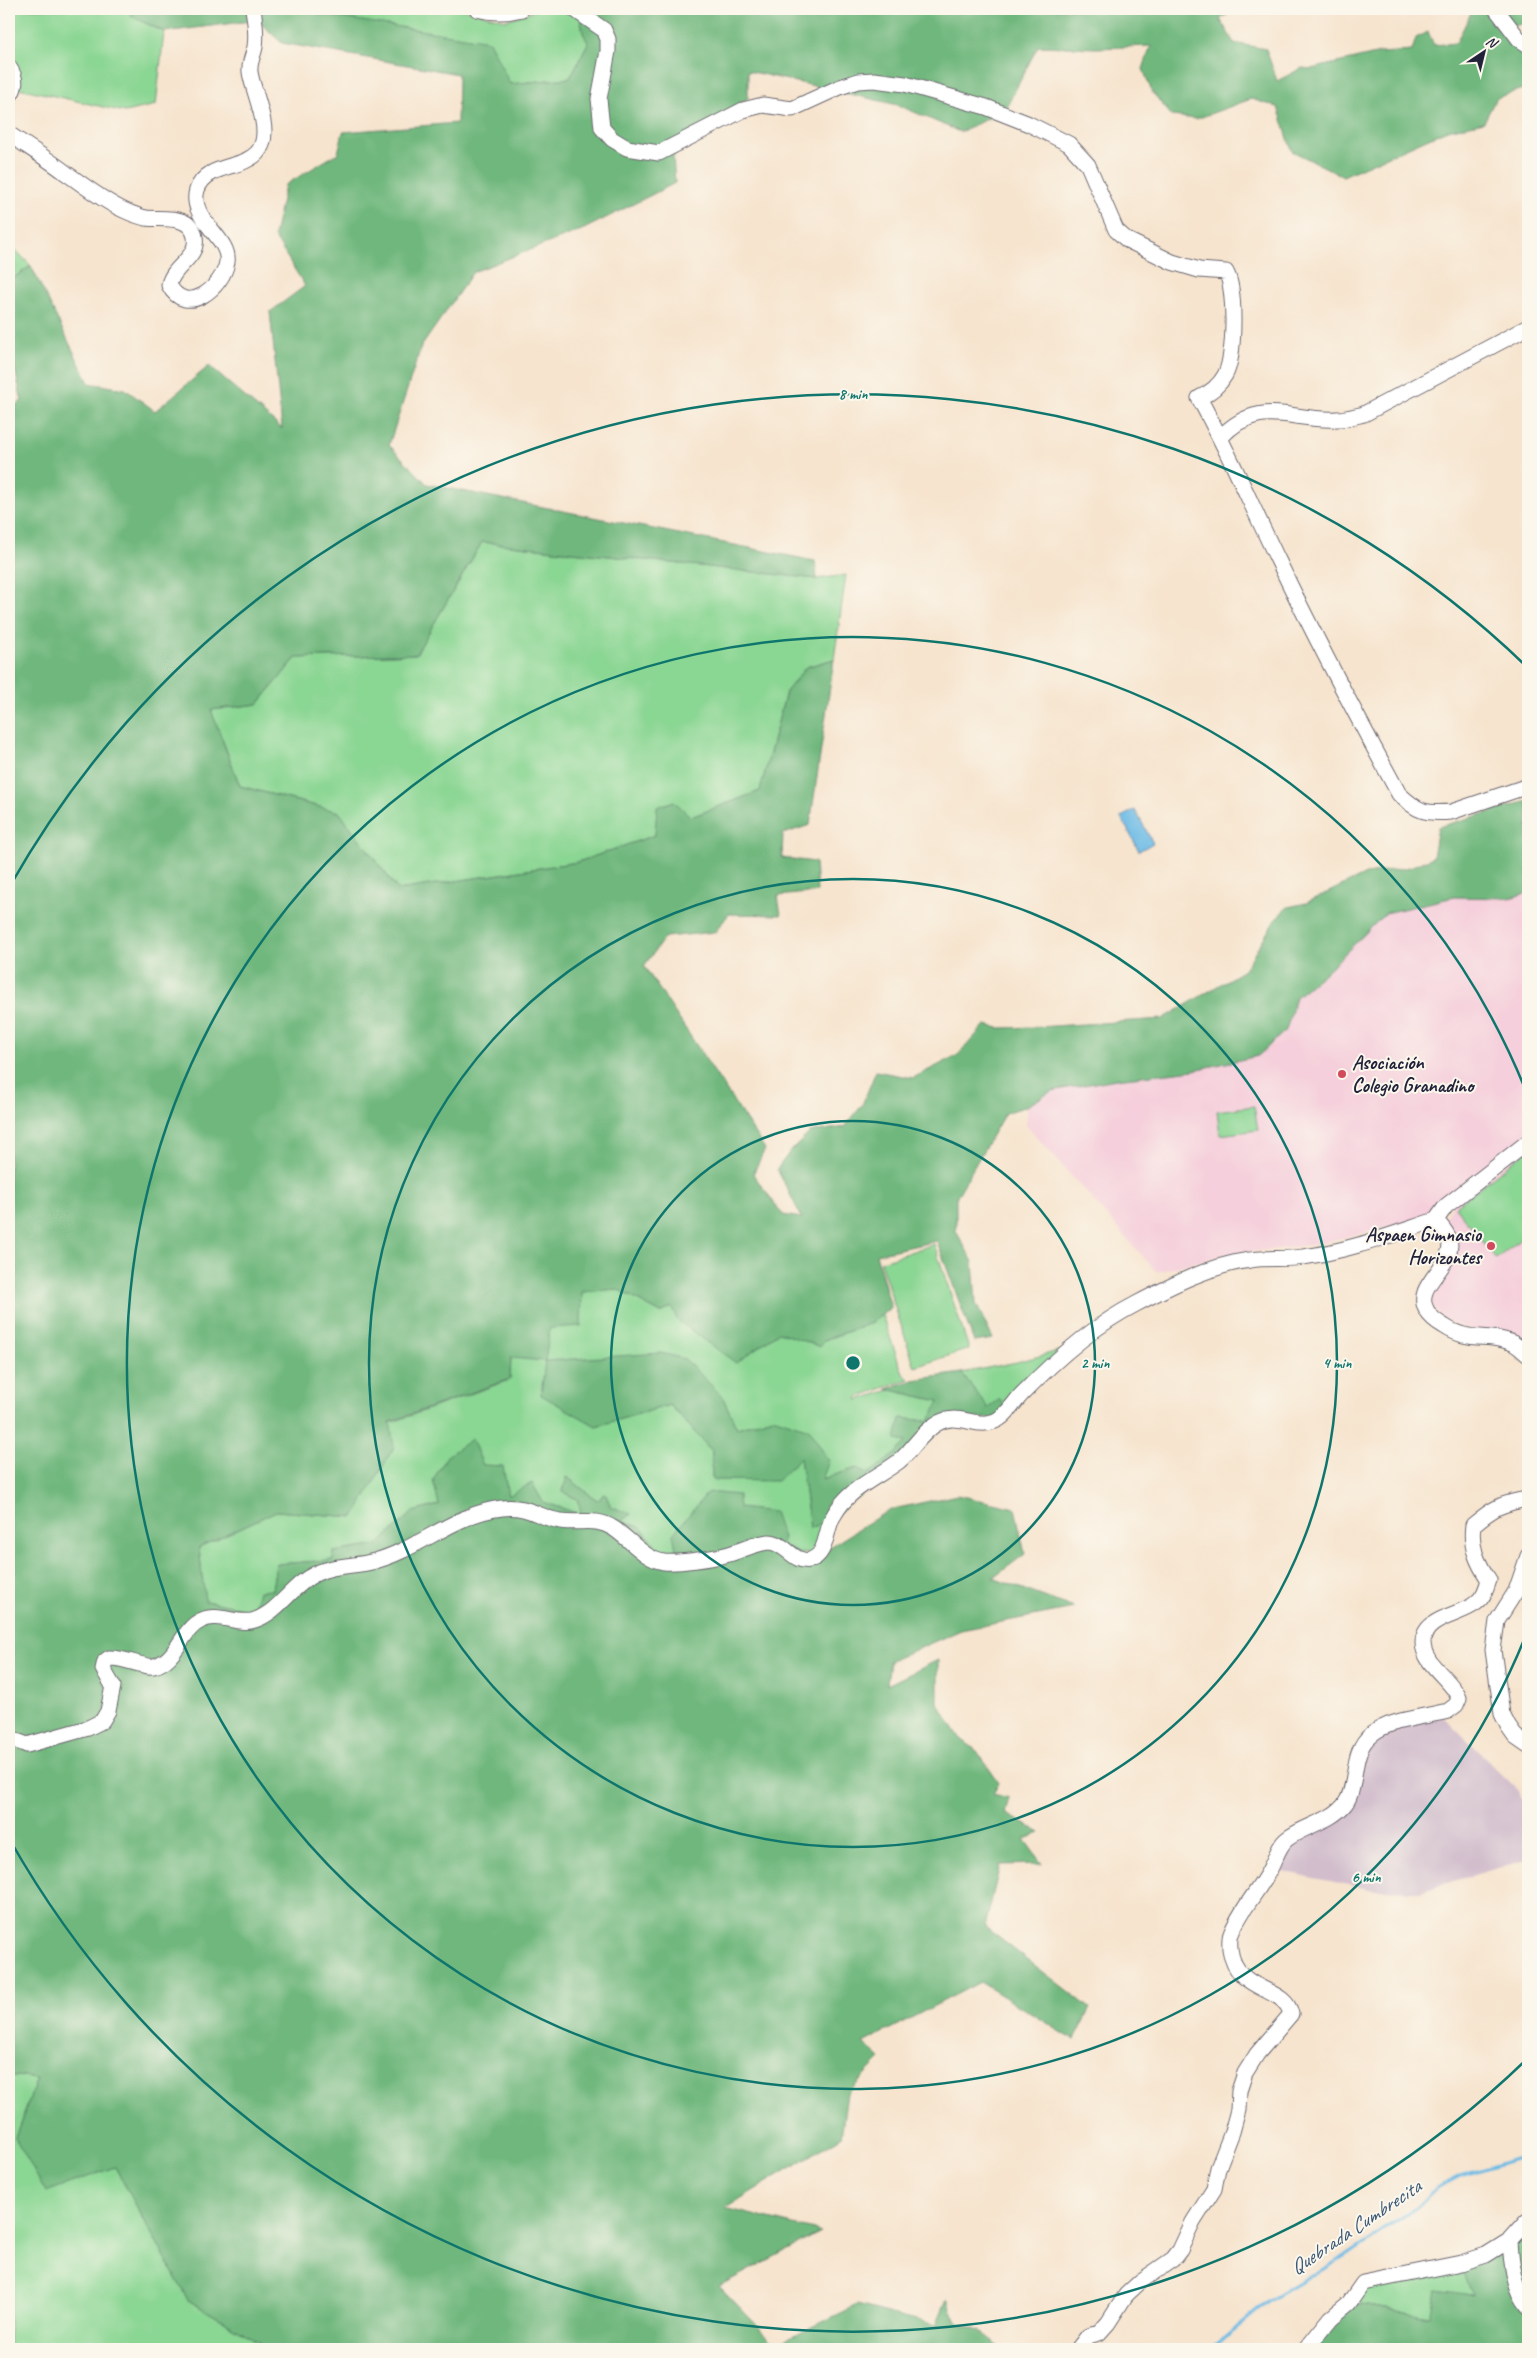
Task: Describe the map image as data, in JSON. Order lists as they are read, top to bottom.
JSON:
{
  "water": ["Quebrada Cumbrecita"],
  "places": ["Asociación Colegio Granadino", "Aspaen Gimnasio Horizontes"],
  "north": "top right",
  "rings": [
    "8 min",
    "2 min",
    "4 min",
    "6 min"
  ]
}
